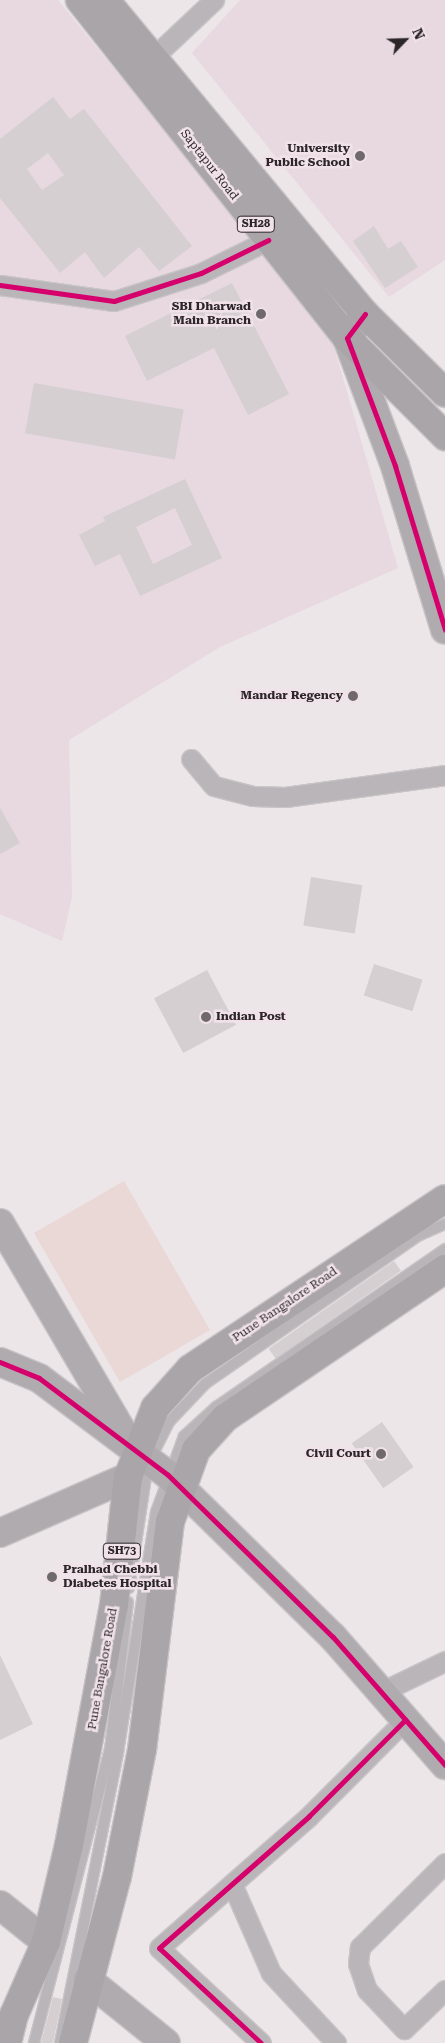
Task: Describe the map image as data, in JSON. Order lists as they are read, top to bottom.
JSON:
{
  "streets": {
    "main road": [
      "Saptapur Road",
      "SH28",
      "Pune Bangalore Road",
      "SH73"
    ]
  },
  "places": [
    "University Public School",
    "SBI Dharwad Main Branch",
    "Mandar Regency",
    "Indian Post",
    "Civil Court",
    "Pralhad Chebbi Diabetes Hospital"
  ],
  "north": "top right"
}
